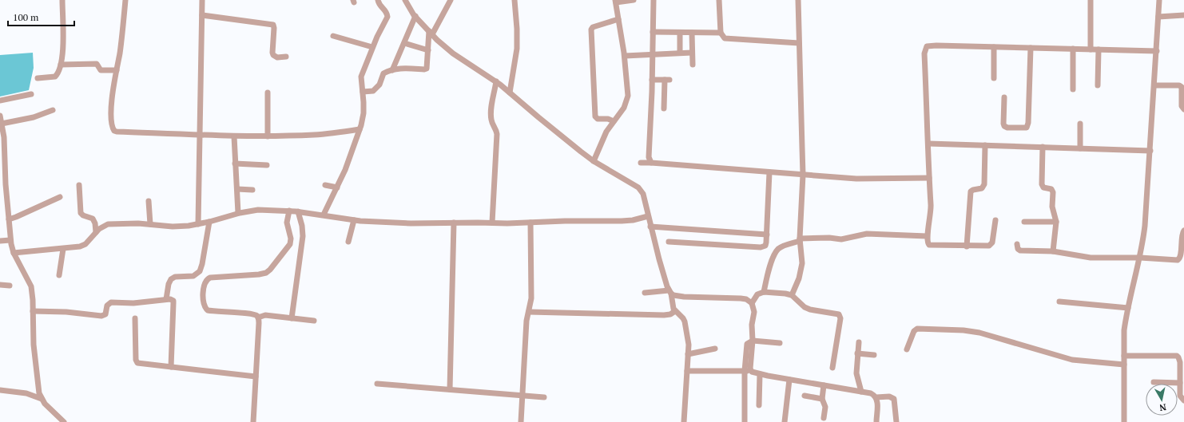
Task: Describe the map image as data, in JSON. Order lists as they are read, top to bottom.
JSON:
{
  "scale_bar": "100 m",
  "north": "bottom"
}
